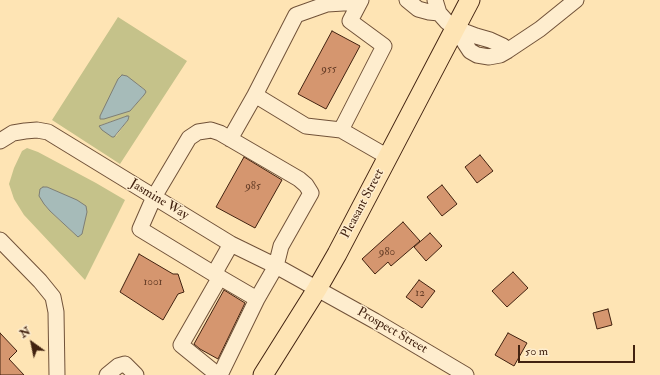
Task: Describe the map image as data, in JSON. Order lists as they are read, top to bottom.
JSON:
{
  "streets": {
    "main road": ["Pleasant Street"],
    "street": ["Jasmine Way", "Prospect Street"]
  },
  "crossings": [
    ["Jasmine Way", "Pleasant Street"],
    ["Jasmine Way", "Prospect Street"],
    ["Pleasant Street", "Prospect Street"]
  ],
  "house_numbers": [
    "955",
    "985",
    "980",
    "1001",
    "12"
  ],
  "scale_bar": "50 m",
  "north": "top left"
}
